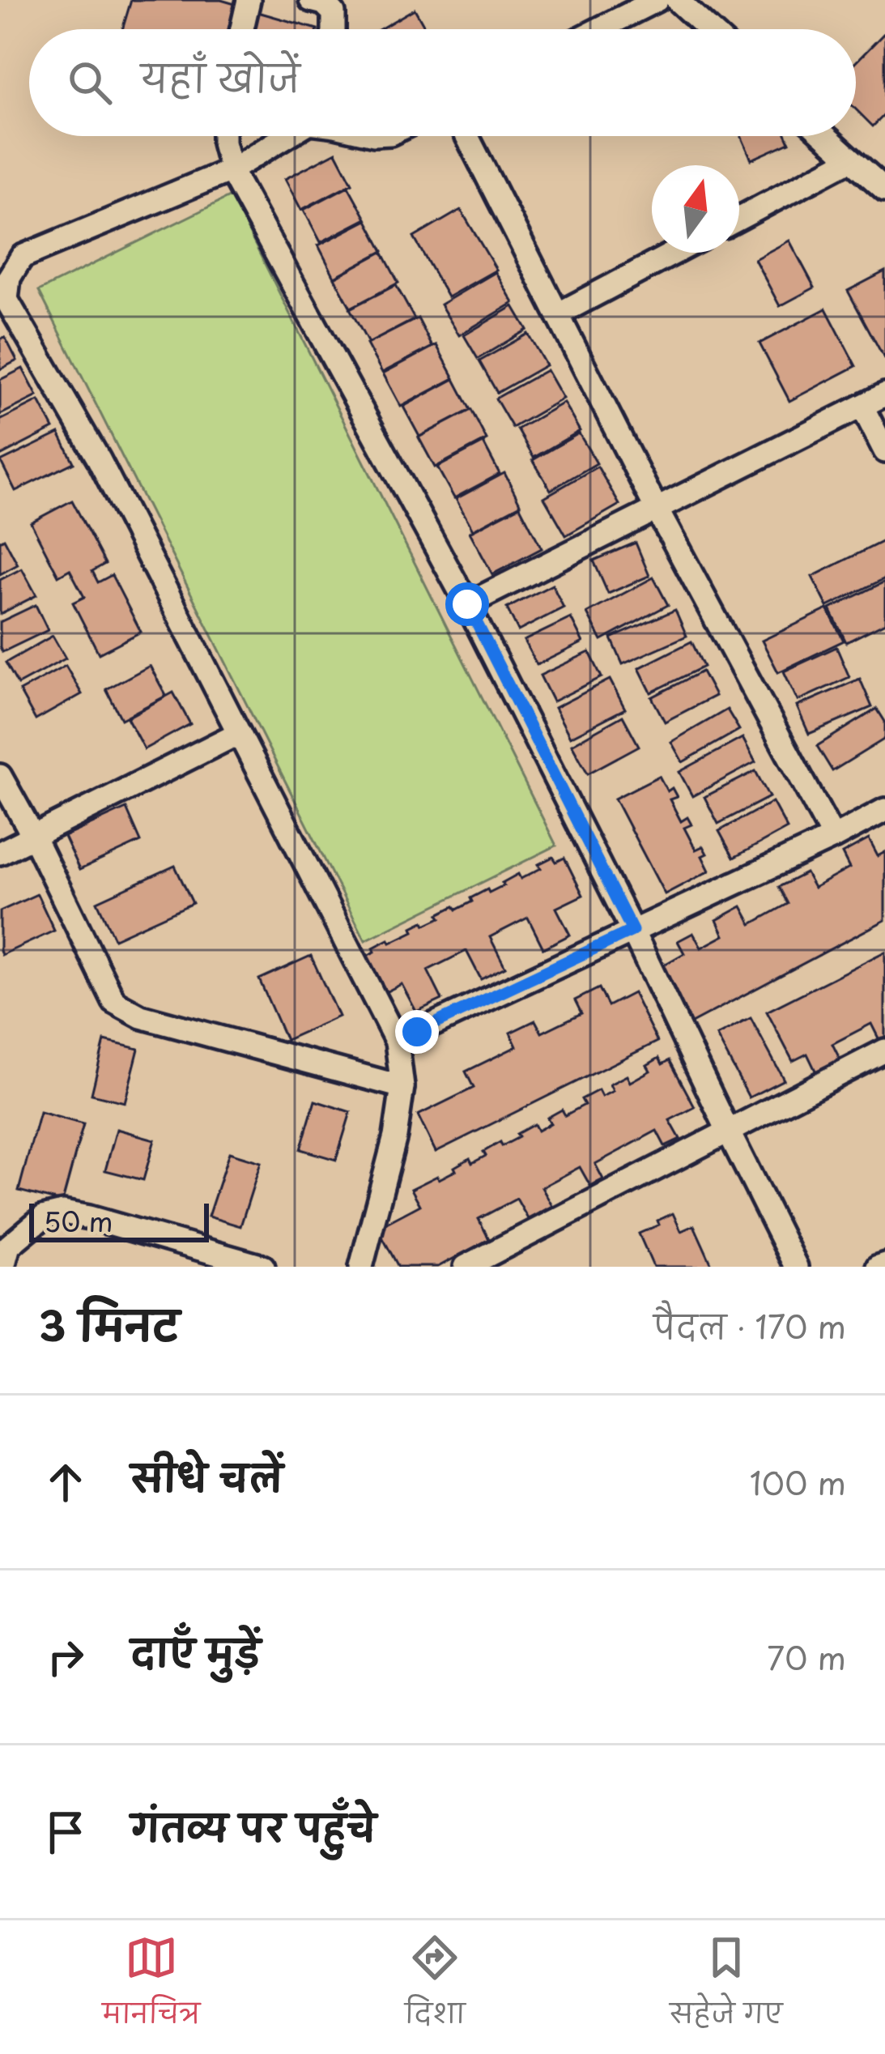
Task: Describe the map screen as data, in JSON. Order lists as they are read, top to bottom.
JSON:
{
  "scale_bar": "50 m",
  "north": "top",
  "page": {
    "search": "यहाँ खोजें",
    "scale": "50 m",
    "heading": ["3 मिनट", "पैदल · 170 m"],
    "list": [
      ["सीधे चलें", "100 m"],
      ["दाएँ मुड़ें", "70 m"],
      "गंतव्य पर पहुँचे"
    ],
    "nav": ["मानचित्र", "दिशा", "सहेजे गए"]
  }
}
